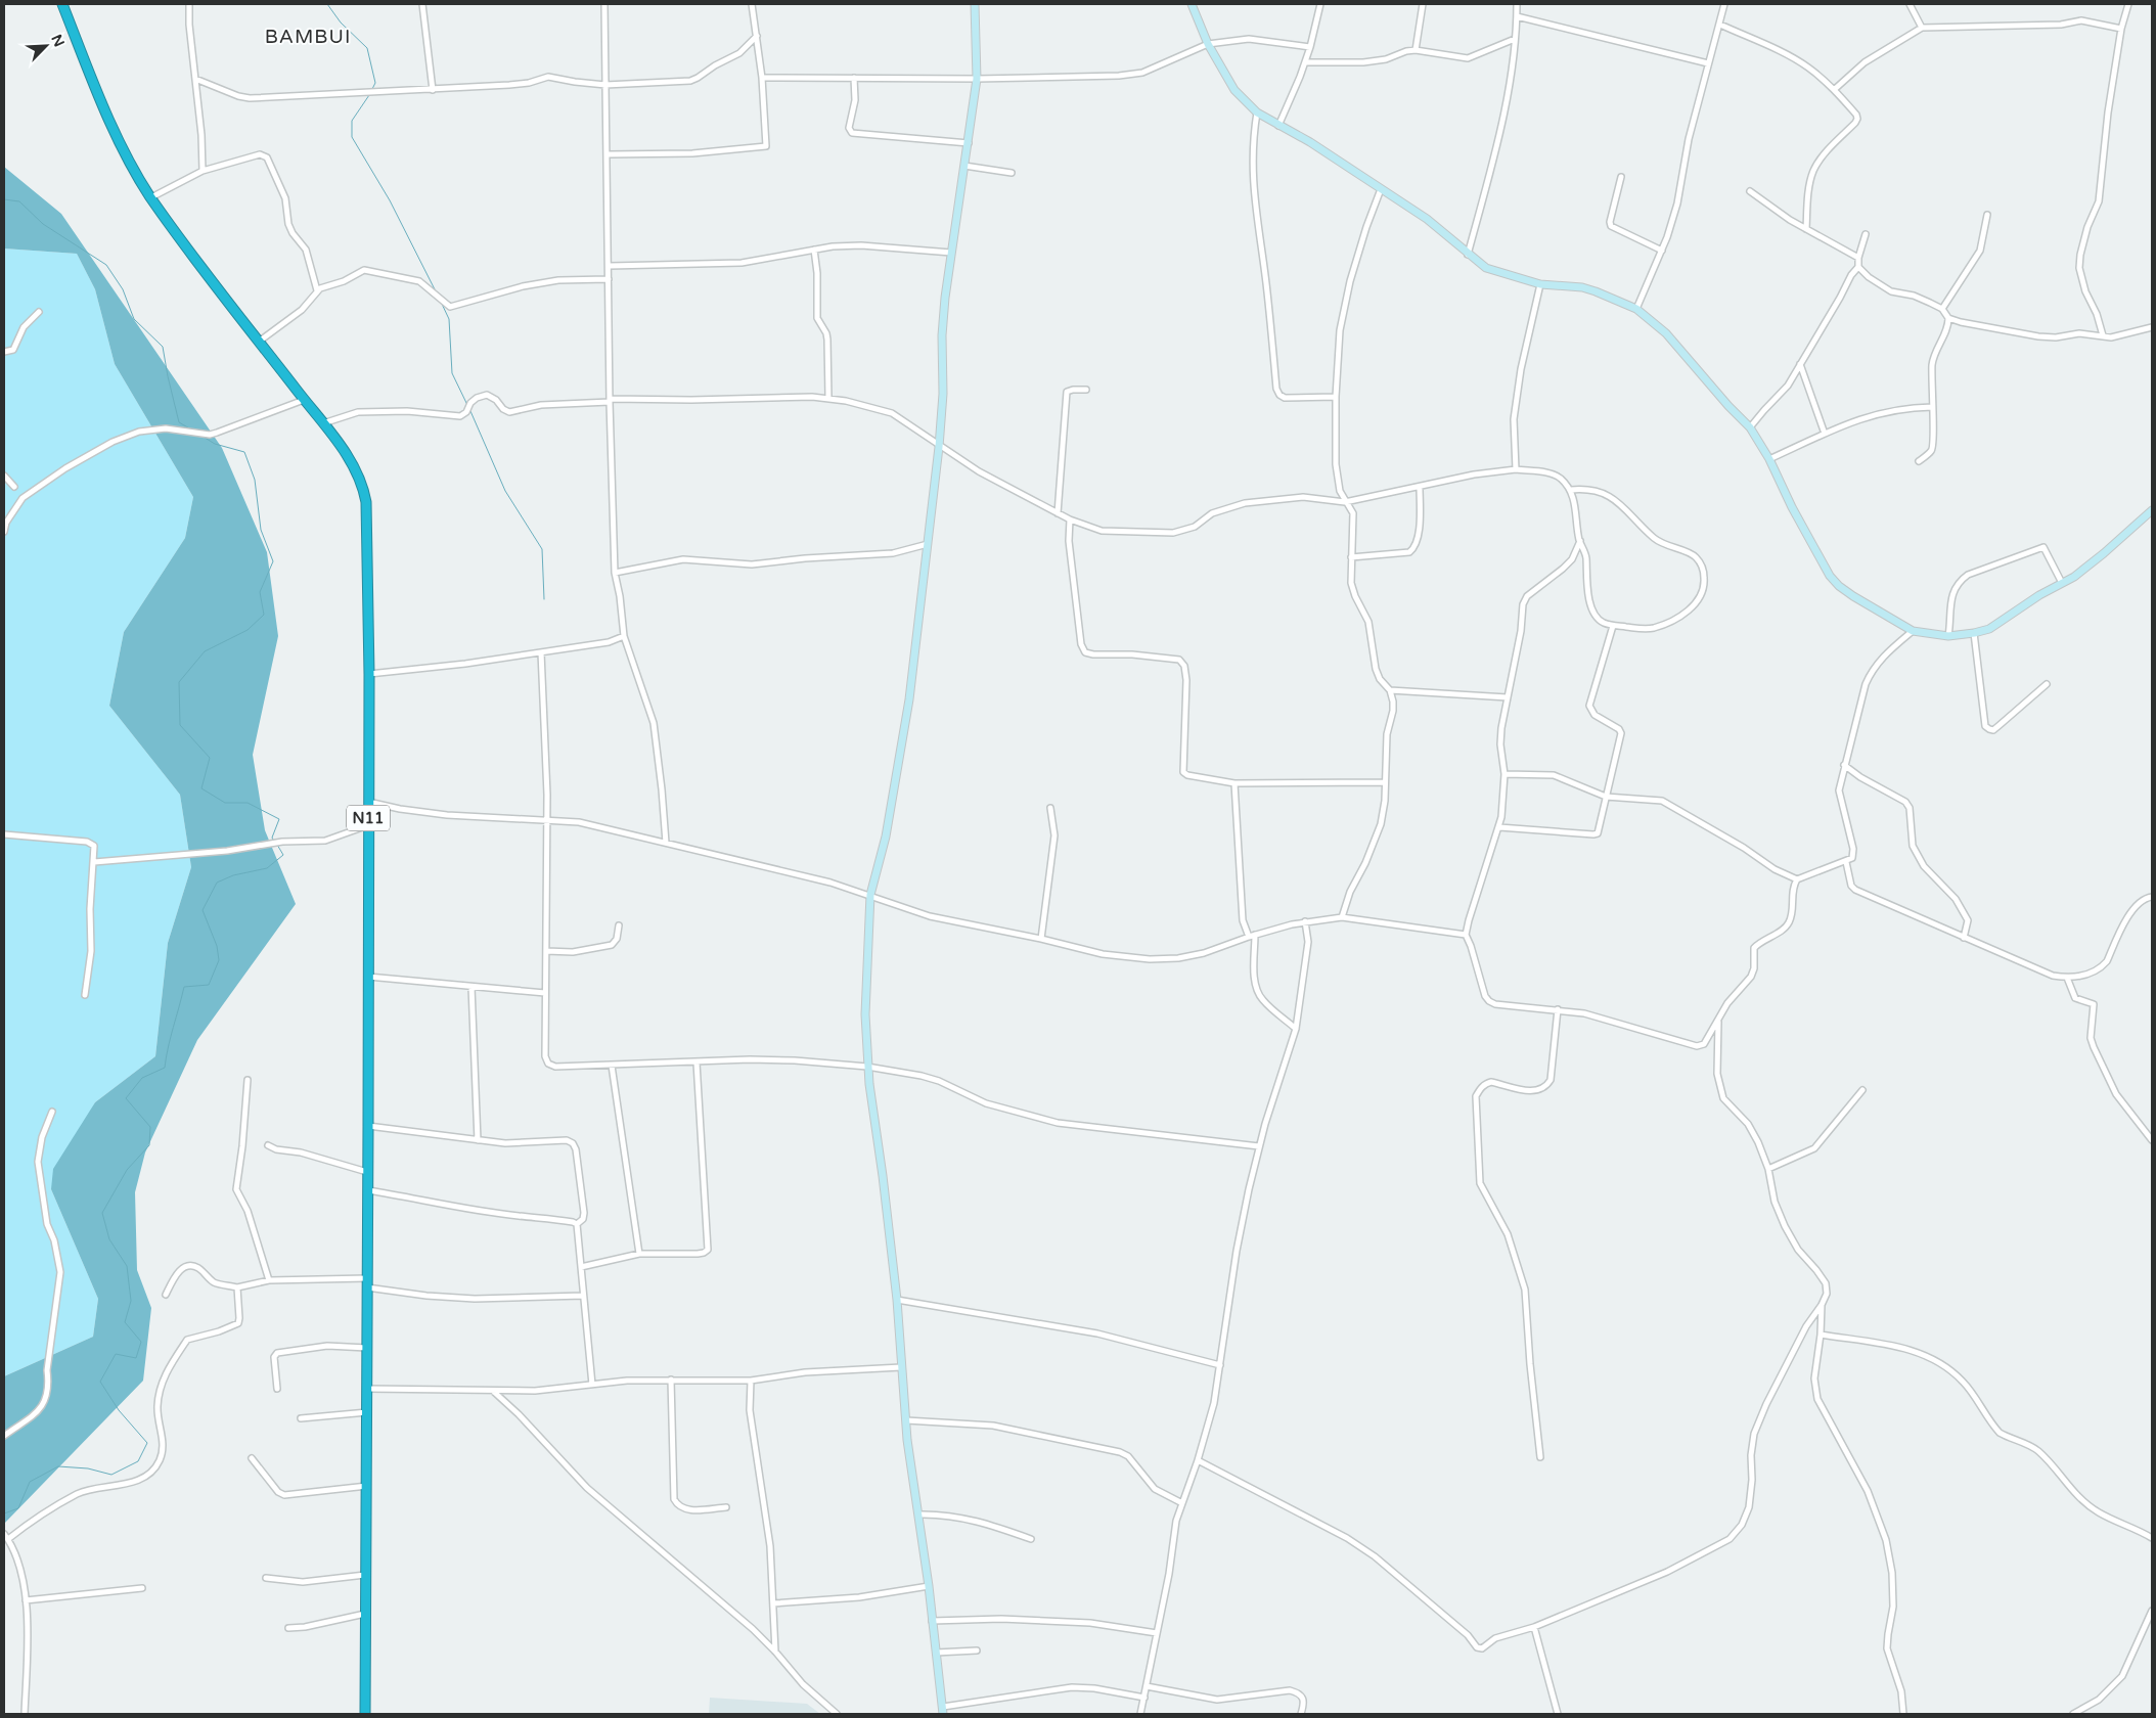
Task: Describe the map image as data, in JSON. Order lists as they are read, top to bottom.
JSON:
{
  "streets": {
    "highway": ["N11"]
  },
  "districts": ["BAMBUI"],
  "north": "top right"
}
